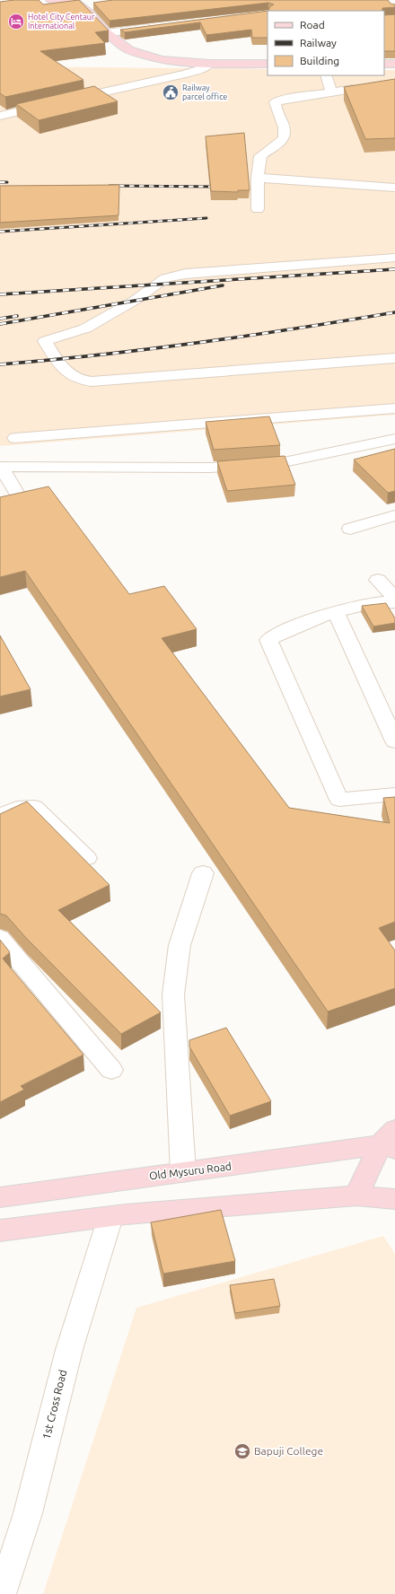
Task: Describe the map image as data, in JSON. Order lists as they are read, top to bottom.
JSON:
{
  "streets": {
    "main road": ["Old Mysuru Road"],
    "street": ["1st Cross Road"]
  },
  "places": {
    "hotel": ["Hotel City Centaur International"],
    "public building": ["Railway parcel office"],
    "school or university": ["Bapuji College"]
  },
  "legend": ["Road", "Railway", "Building"]
}
